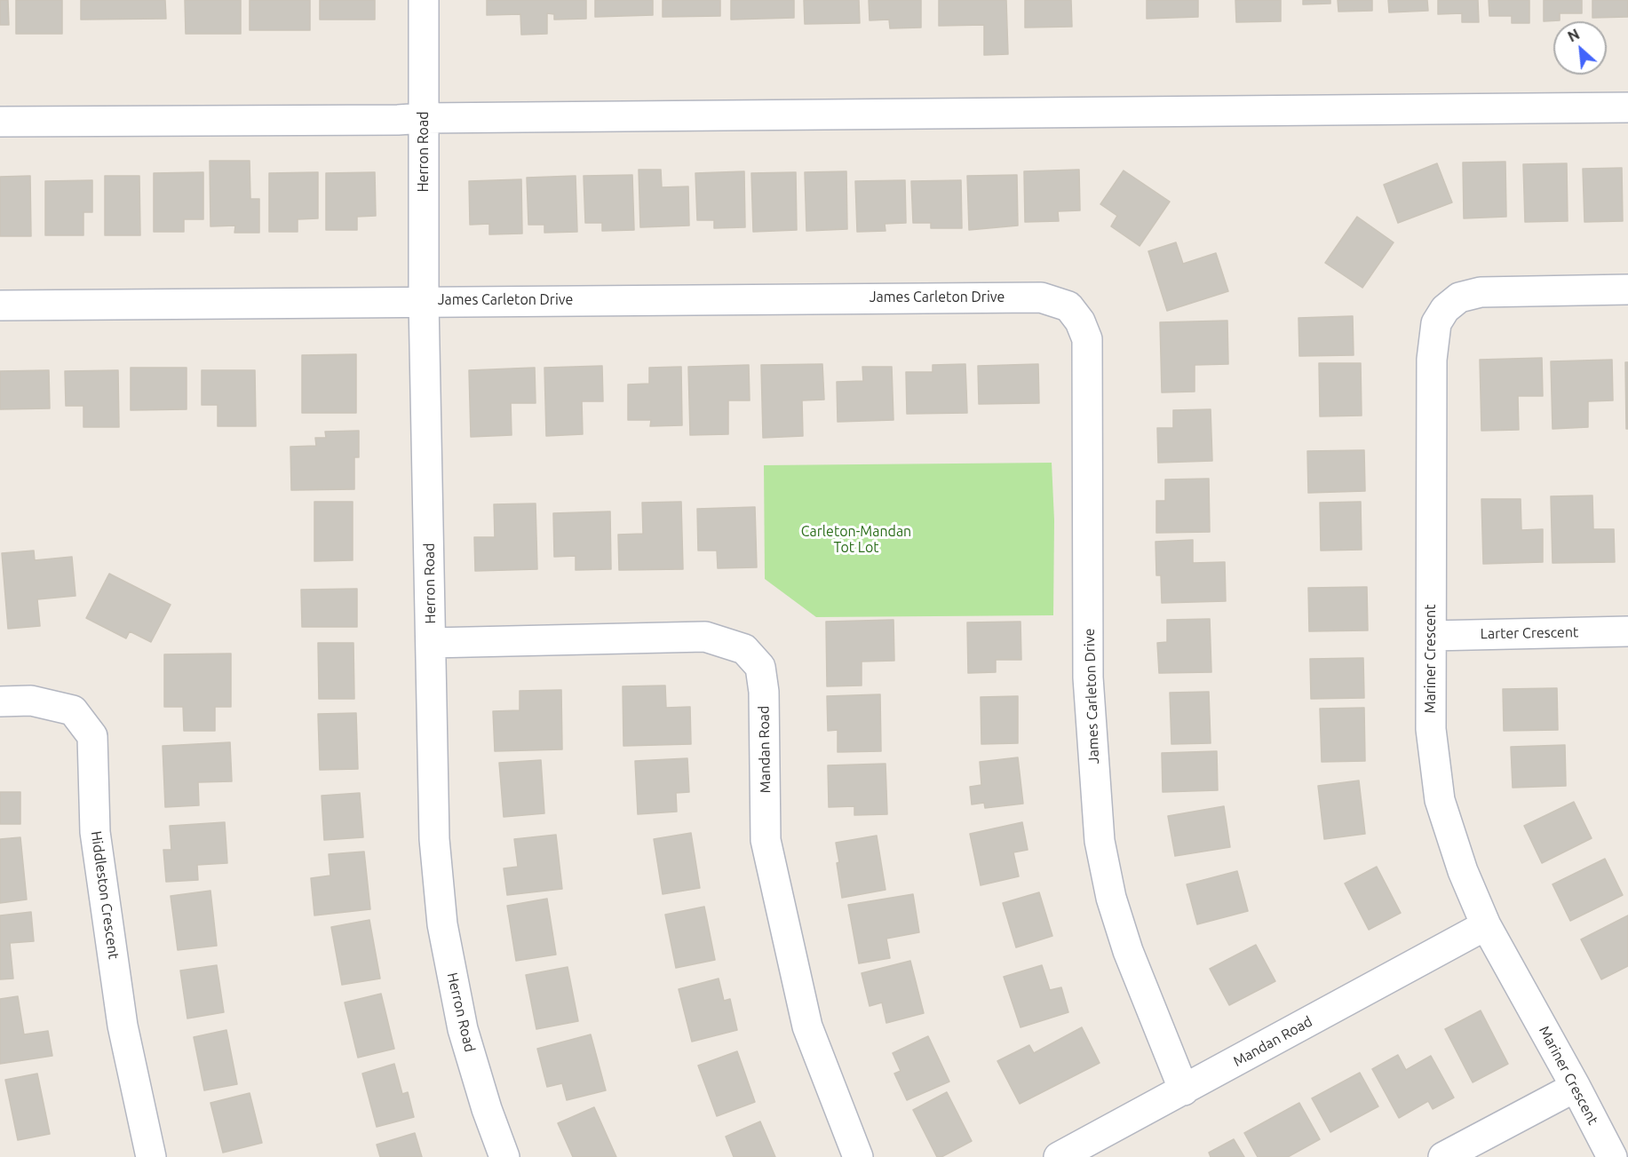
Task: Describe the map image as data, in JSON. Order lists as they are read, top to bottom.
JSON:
{
  "streets": {
    "street": [
      "Herron Road",
      "James Carleton Drive",
      "Larter Crescent",
      "Mariner Crescent",
      "Mandan Road",
      "Hiddleston Crescent"
    ]
  },
  "crossings": [
    ["Herron Road", "James Carleton Drive"],
    ["Herron Road", "Mandan Road"],
    ["James Carleton Drive", "Mandan Road"],
    ["Larter Crescent", "Mariner Crescent"],
    ["Mariner Crescent", "Mandan Road"]
  ],
  "parks": ["Carleton-Mandan Tot Lot"],
  "north": "top left"
}
